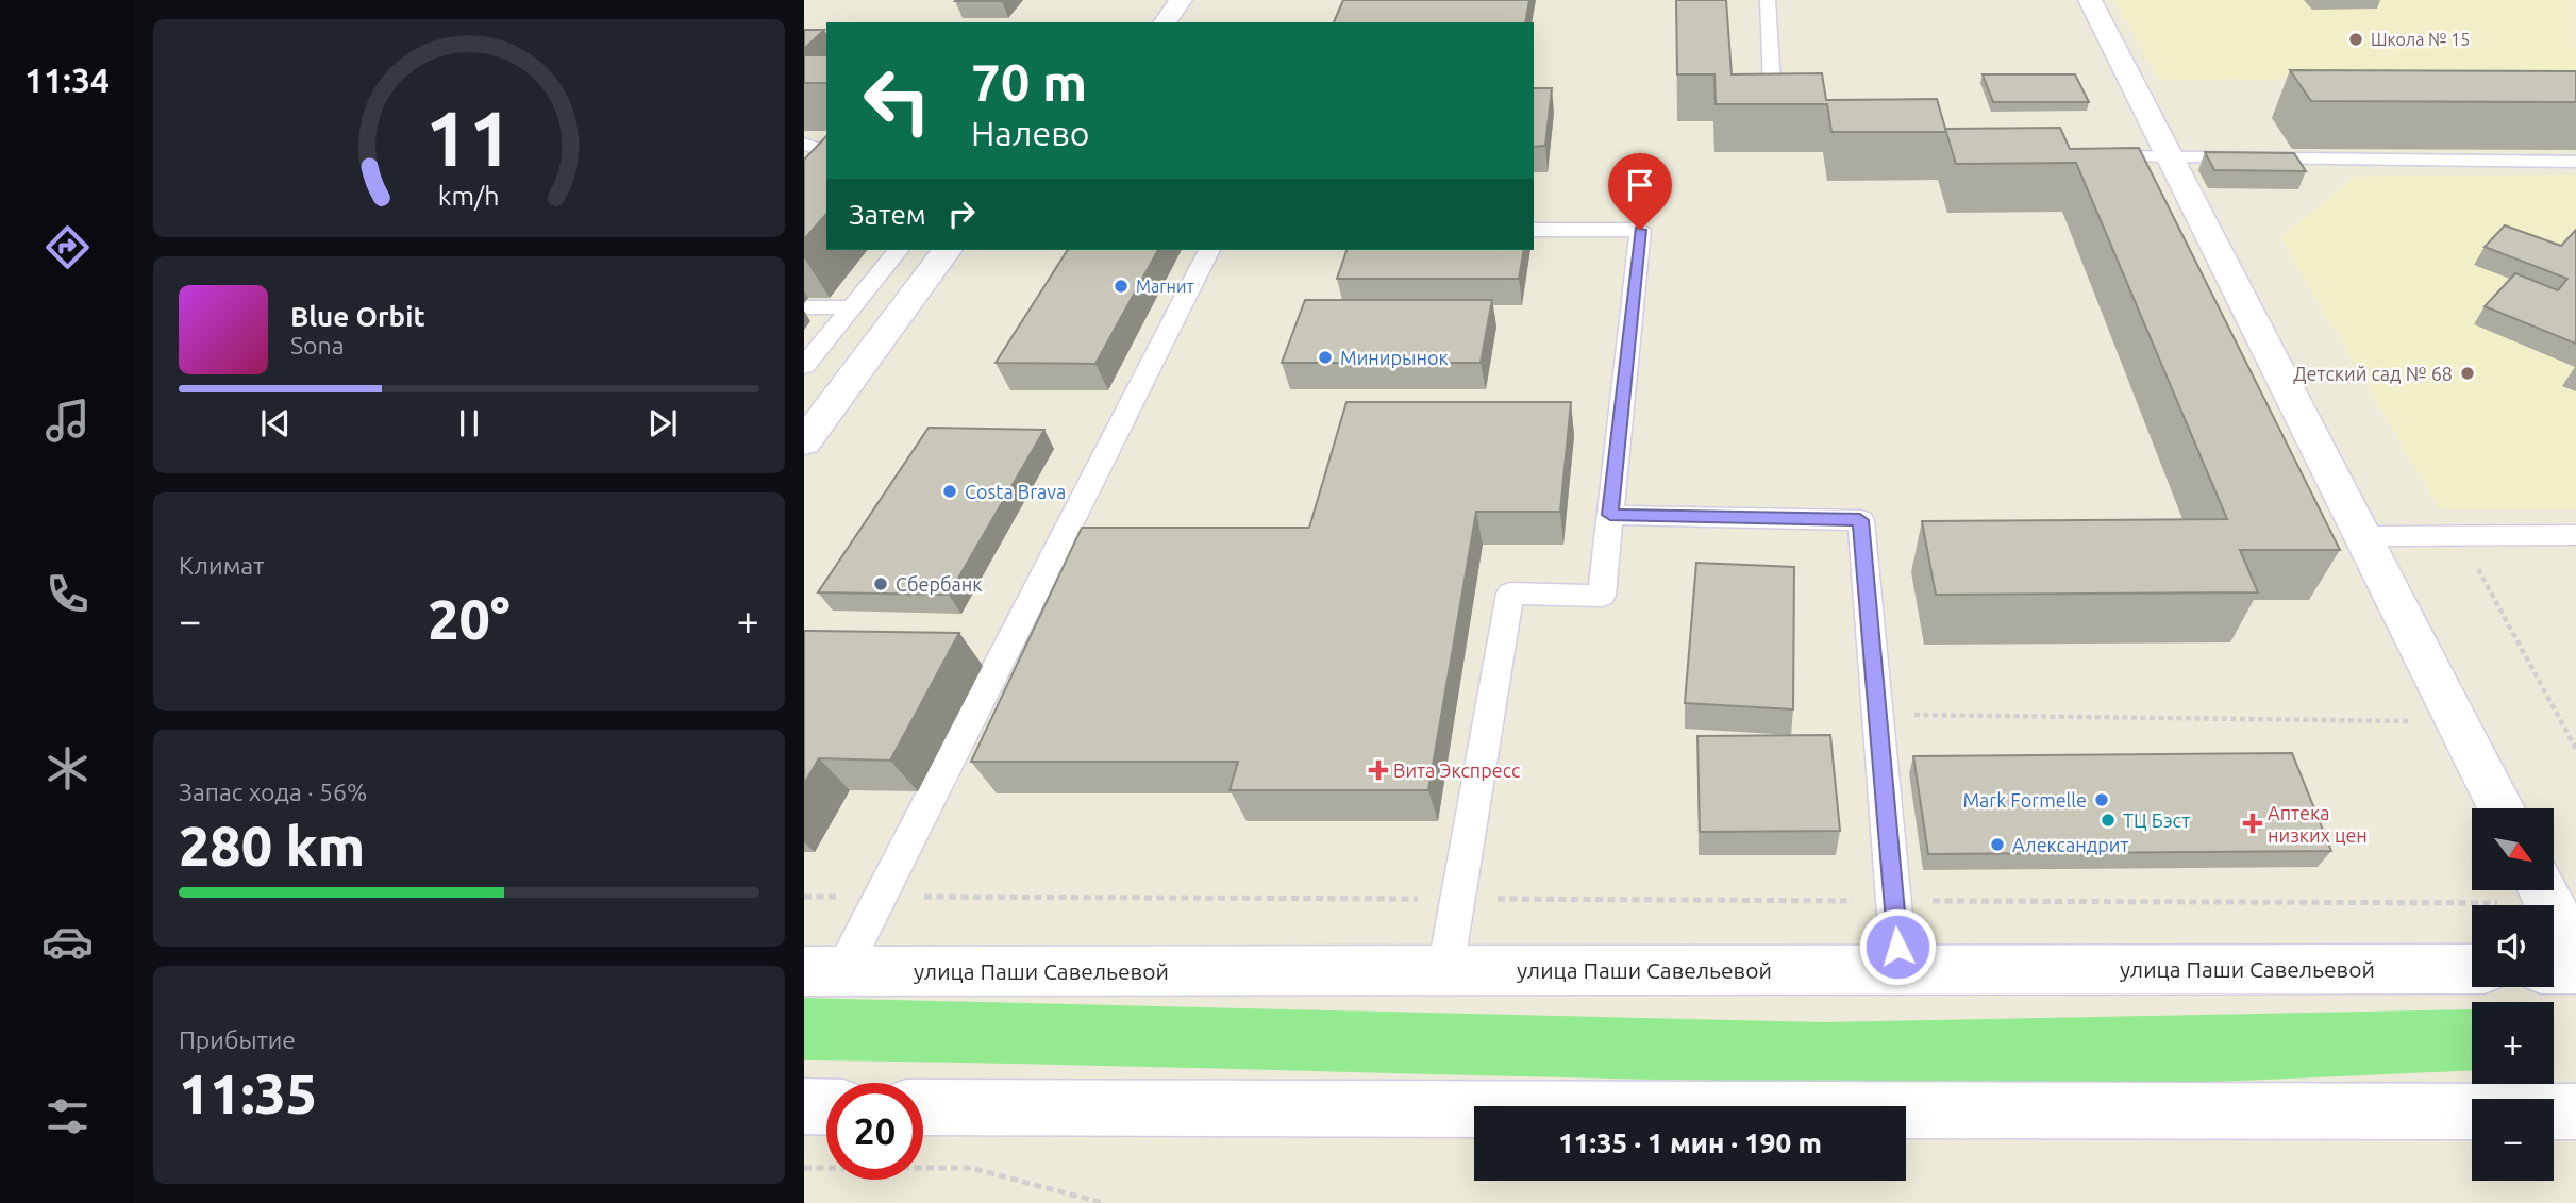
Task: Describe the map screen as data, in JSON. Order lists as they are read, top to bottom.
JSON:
{
  "streets": {
    "main road": ["улица Паши Савельевой"]
  },
  "places": {
    "other": [
      "Школа № 15",
      "Магнит",
      "Минирынок",
      "Детский сад № 68",
      "Costa Brava",
      "Сбербанк",
      "Mark Formelle",
      "ТЦ Бэст",
      "Александрит"
    ],
    "health": ["Вита Экспресс", "Аптека низких цен"]
  },
  "north": "bottom right",
  "page": {
    "tabs": "11:34",
    "turn": ["70 m", "Налево"],
    "then": "Затем",
    "song": ["Blue Orbit", "Sona"],
    "tile": [
      "Климат",
      ["Запас хода · 56%", "280 km"],
      ["Прибытие", "11:35"]
    ],
    "heat": ["−", "20°", "+"],
    "map_buttons": ["+", "−"],
    "limit": "20",
    "trip": "11:35 · 1 мин · 190 m",
    "gauge": ["11", "km/h"]
  }
}
